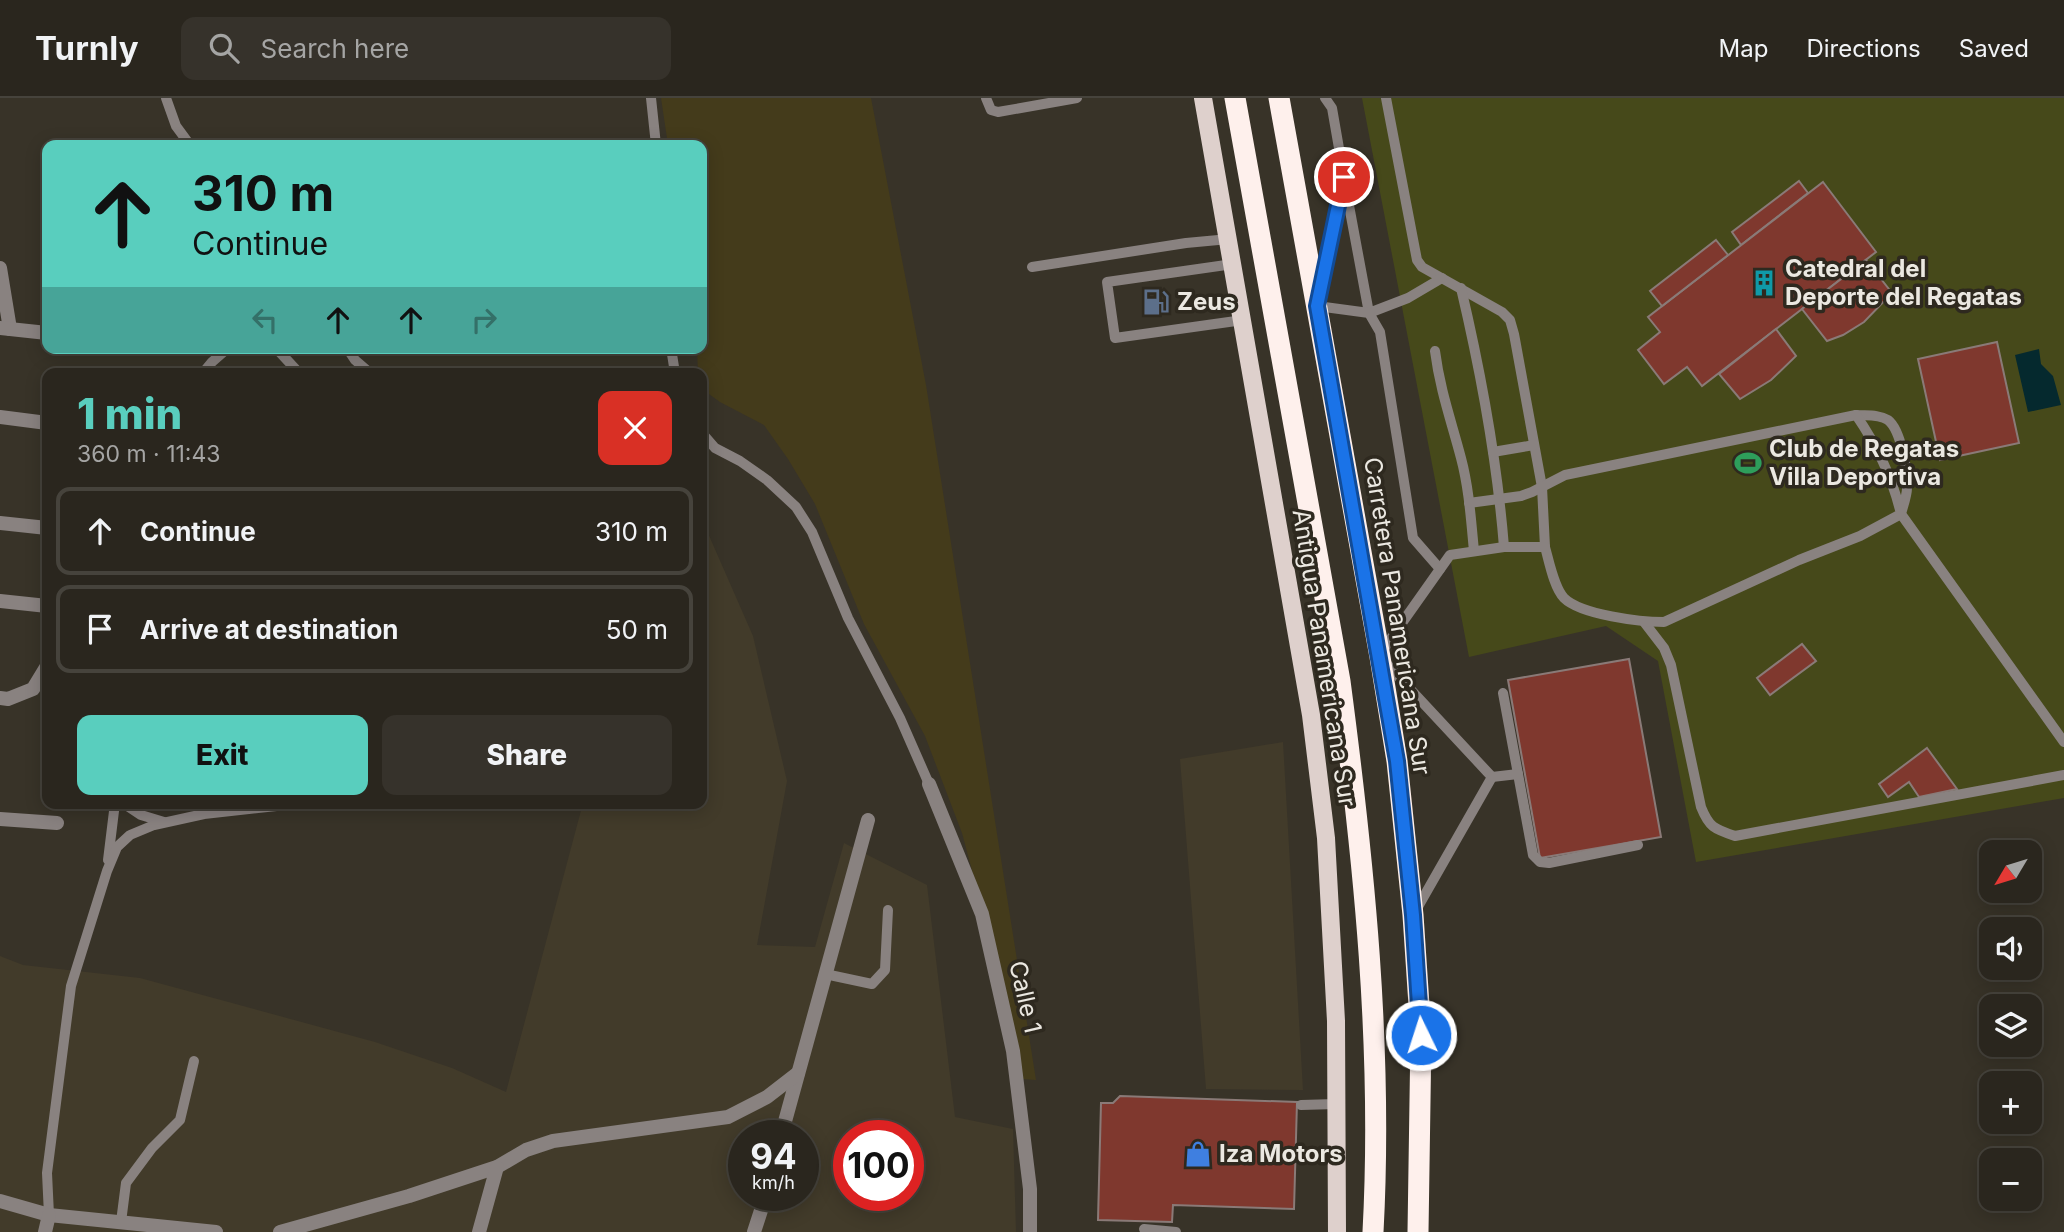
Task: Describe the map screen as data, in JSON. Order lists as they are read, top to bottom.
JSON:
{
  "streets": {
    "highway": ["Carretera Panamericana Sur"],
    "main road": ["Antigua Panamericana Sur"],
    "street": ["Calle 1"]
  },
  "places": {
    "building": ["Catedral del Deporte del Regatas"],
    "fuel station": ["Zeus"],
    "sports": ["Club de Regatas Villa Deportiva"],
    "shop": ["Iza Motors"]
  },
  "north": "bottom left",
  "page": {
    "header": "Turnly",
    "search": "Search here",
    "nav": ["Map", "Directions", "Saved"],
    "turn": ["310 m", "Continue"],
    "heading": ["1 min", "360 m · 11:43"],
    "list": [
      {
        "name": "Continue",
        "value": "310 m"
      },
      {
        "name": "Arrive at destination",
        "value": "50 m"
      }
    ],
    "buttons": ["Exit", "Share"],
    "map_buttons": ["+", "−"],
    "speed": "94 km/h",
    "limit": "100"
  }
}
